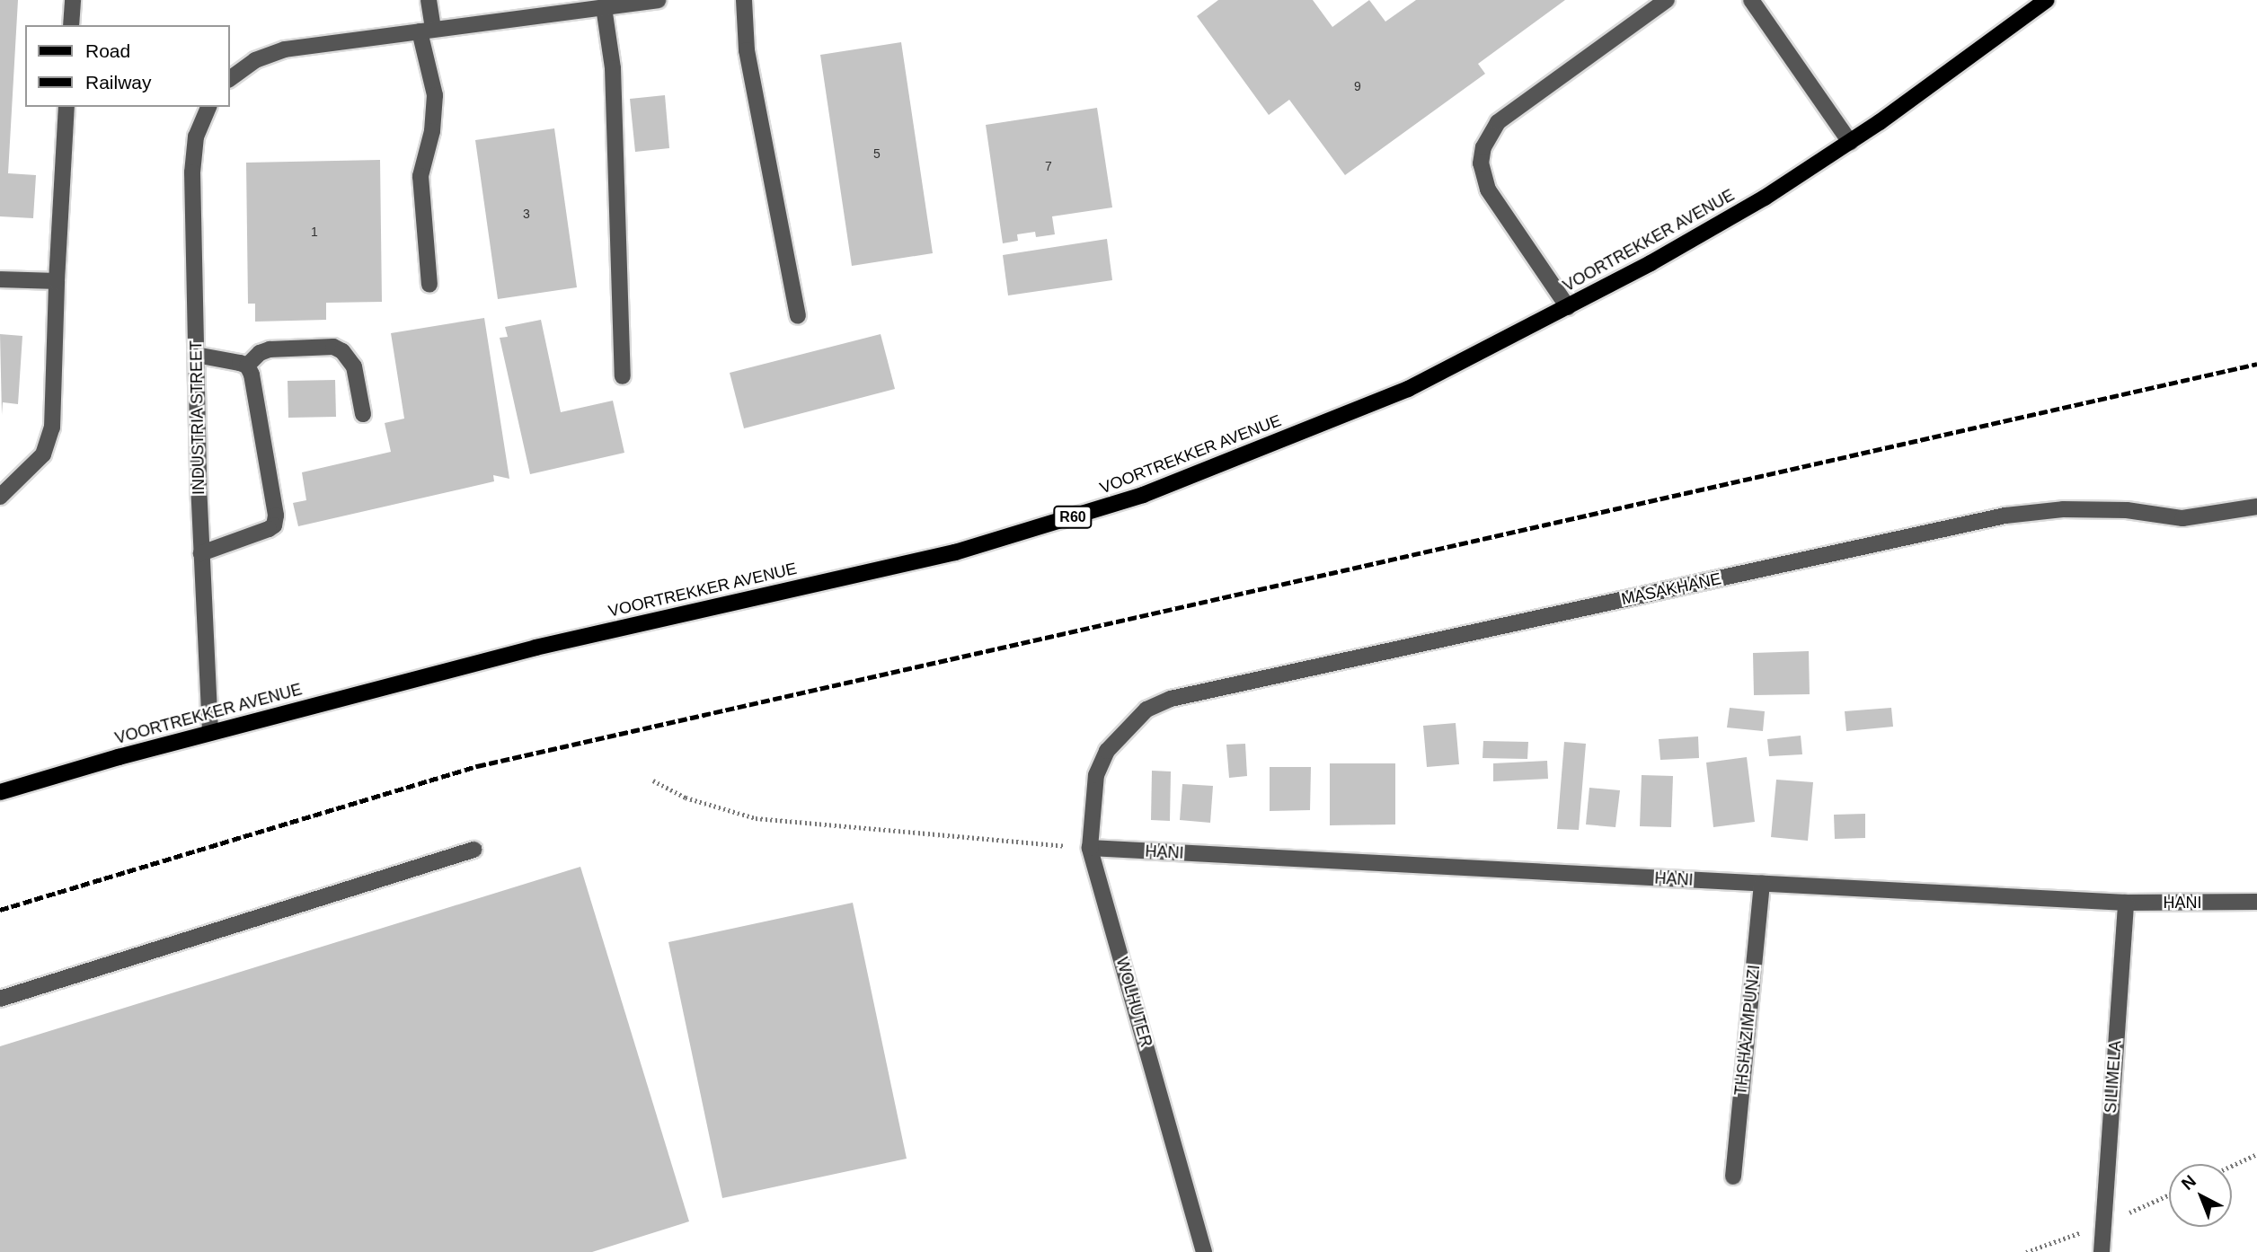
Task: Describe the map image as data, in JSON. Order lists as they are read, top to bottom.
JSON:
{
  "streets": {
    "main road": ["VOORTREKKER AVENUE", "R60"],
    "street": [
      "INDUSTRIA STREET",
      "MASAKHANE",
      "HANI",
      "WOLHUTER",
      "THSHAZIMPUNZI",
      "SILIMELA"
    ]
  },
  "crossings": [
    ["VOORTREKKER AVENUE", "INDUSTRIA STREET"],
    ["MASAKHANE", "WOLHUTER"],
    ["HANI", "WOLHUTER"],
    ["HANI", "THSHAZIMPUNZI"],
    ["HANI", "SILIMELA"]
  ],
  "house_numbers": [
    "9",
    "5",
    "7",
    "3",
    "1"
  ],
  "legend": ["Road", "Railway"],
  "north": "top left"
}
